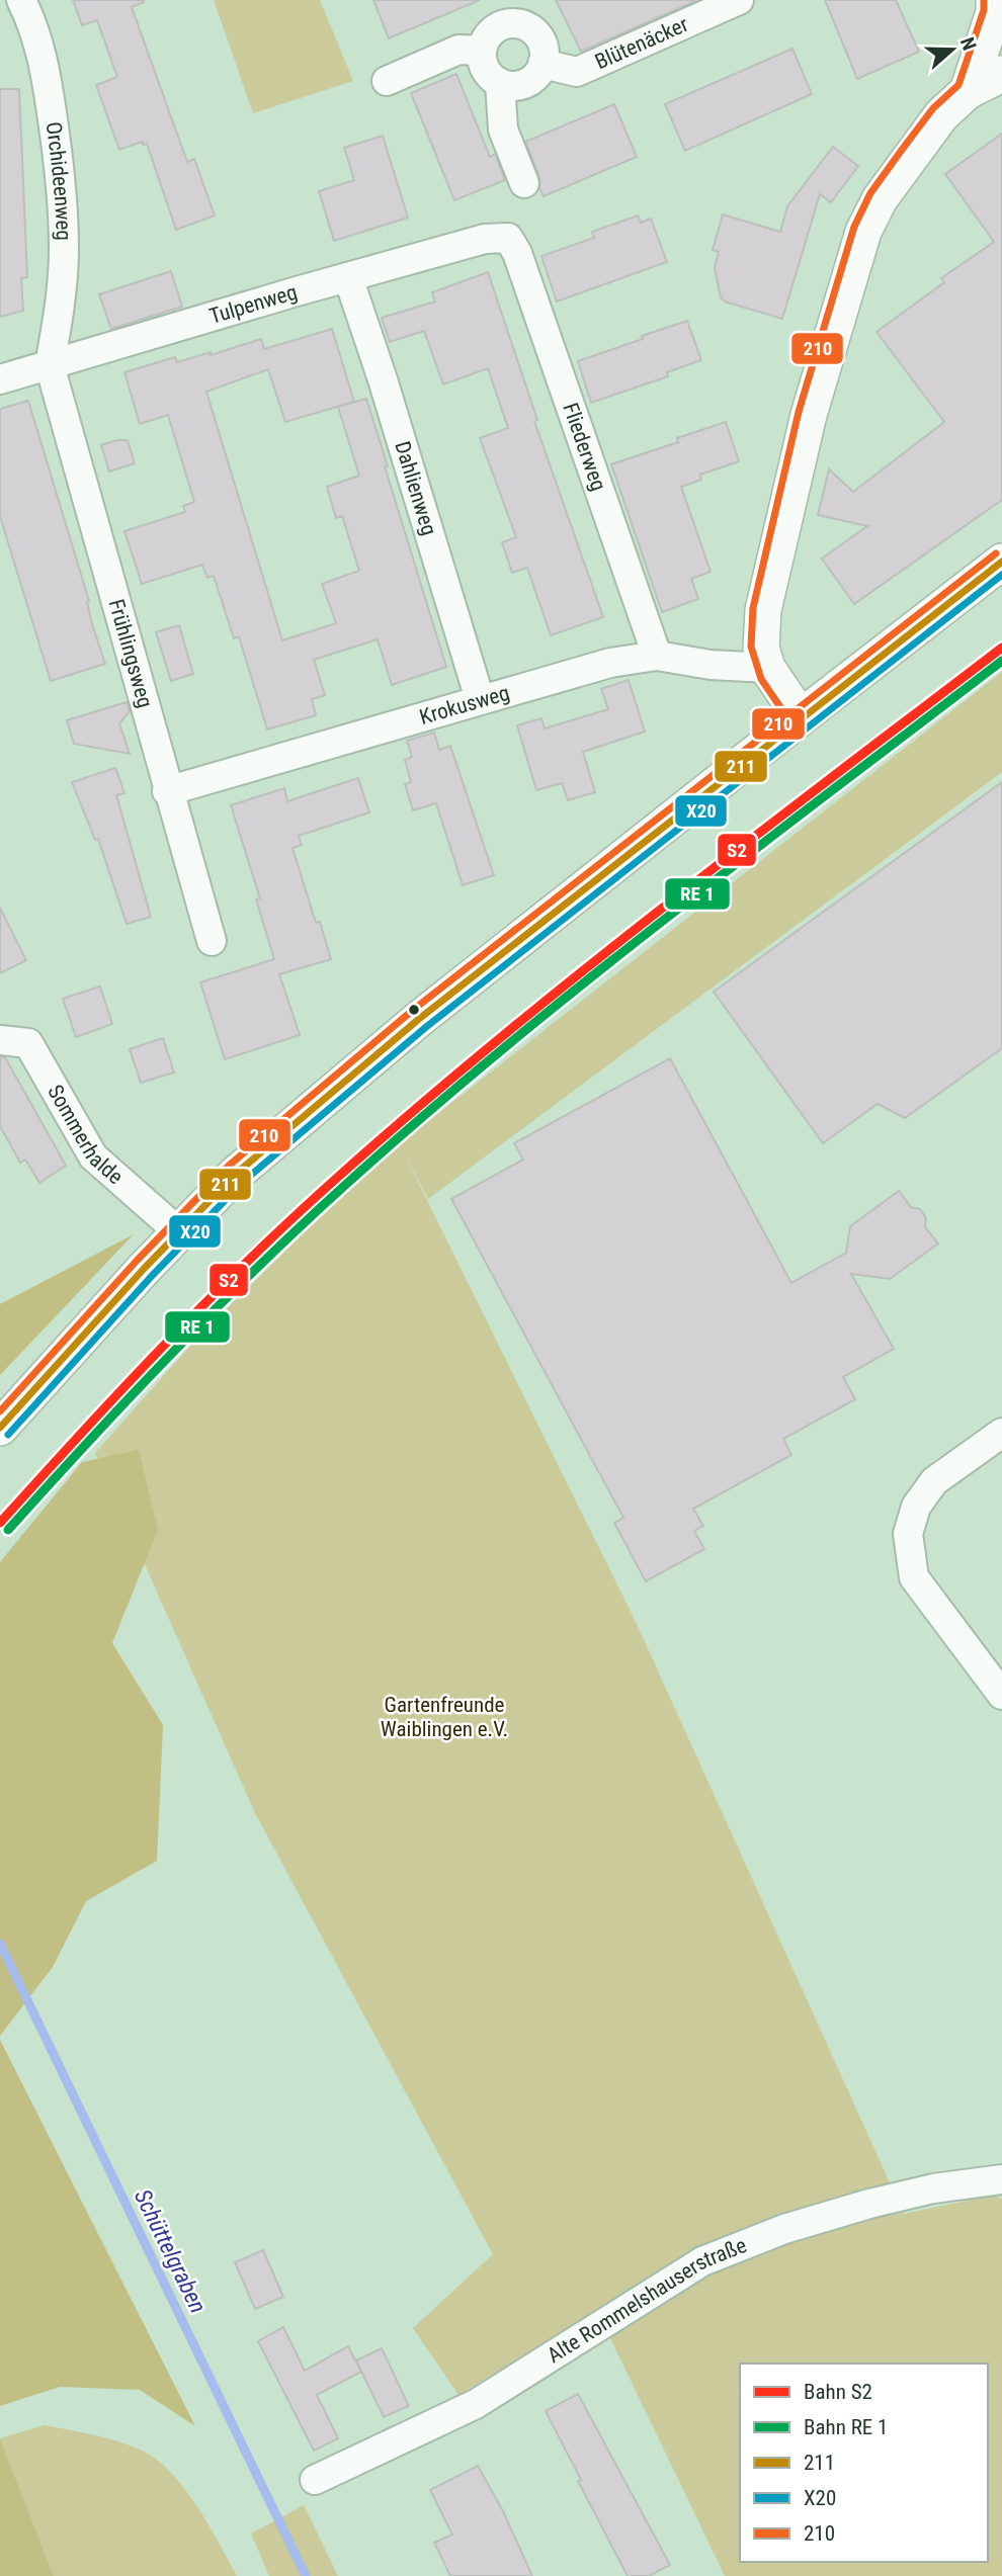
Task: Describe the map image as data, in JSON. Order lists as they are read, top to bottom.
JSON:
{
  "streets": {
    "street": [
      "Blütenäcker",
      "Orchideenweg",
      "Tulpenweg",
      "Fliederweg",
      "Dahlienweg",
      "Frühlingsweg",
      "Krokusweg",
      "Sommerhalde",
      "Alte Rommelshauserstraße"
    ]
  },
  "crossings": [
    ["Orchideenweg", "Tulpenweg"],
    ["Orchideenweg", "Frühlingsweg"],
    ["Tulpenweg", "Fliederweg"],
    ["Tulpenweg", "Dahlienweg"],
    ["Tulpenweg", "Frühlingsweg"],
    ["Fliederweg", "Krokusweg"],
    ["Dahlienweg", "Krokusweg"],
    ["Frühlingsweg", "Krokusweg"]
  ],
  "water": ["Schüttelgraben"],
  "parks": ["Gartenfreunde Waiblingen e.V."],
  "lines": [
    "transit line 210",
    "transit line 211",
    "transit line X20",
    "rail line S2"
  ],
  "legend": [
    "Bahn S2",
    "Bahn RE 1",
    "211",
    "X20",
    "210"
  ],
  "north": "right"
}
